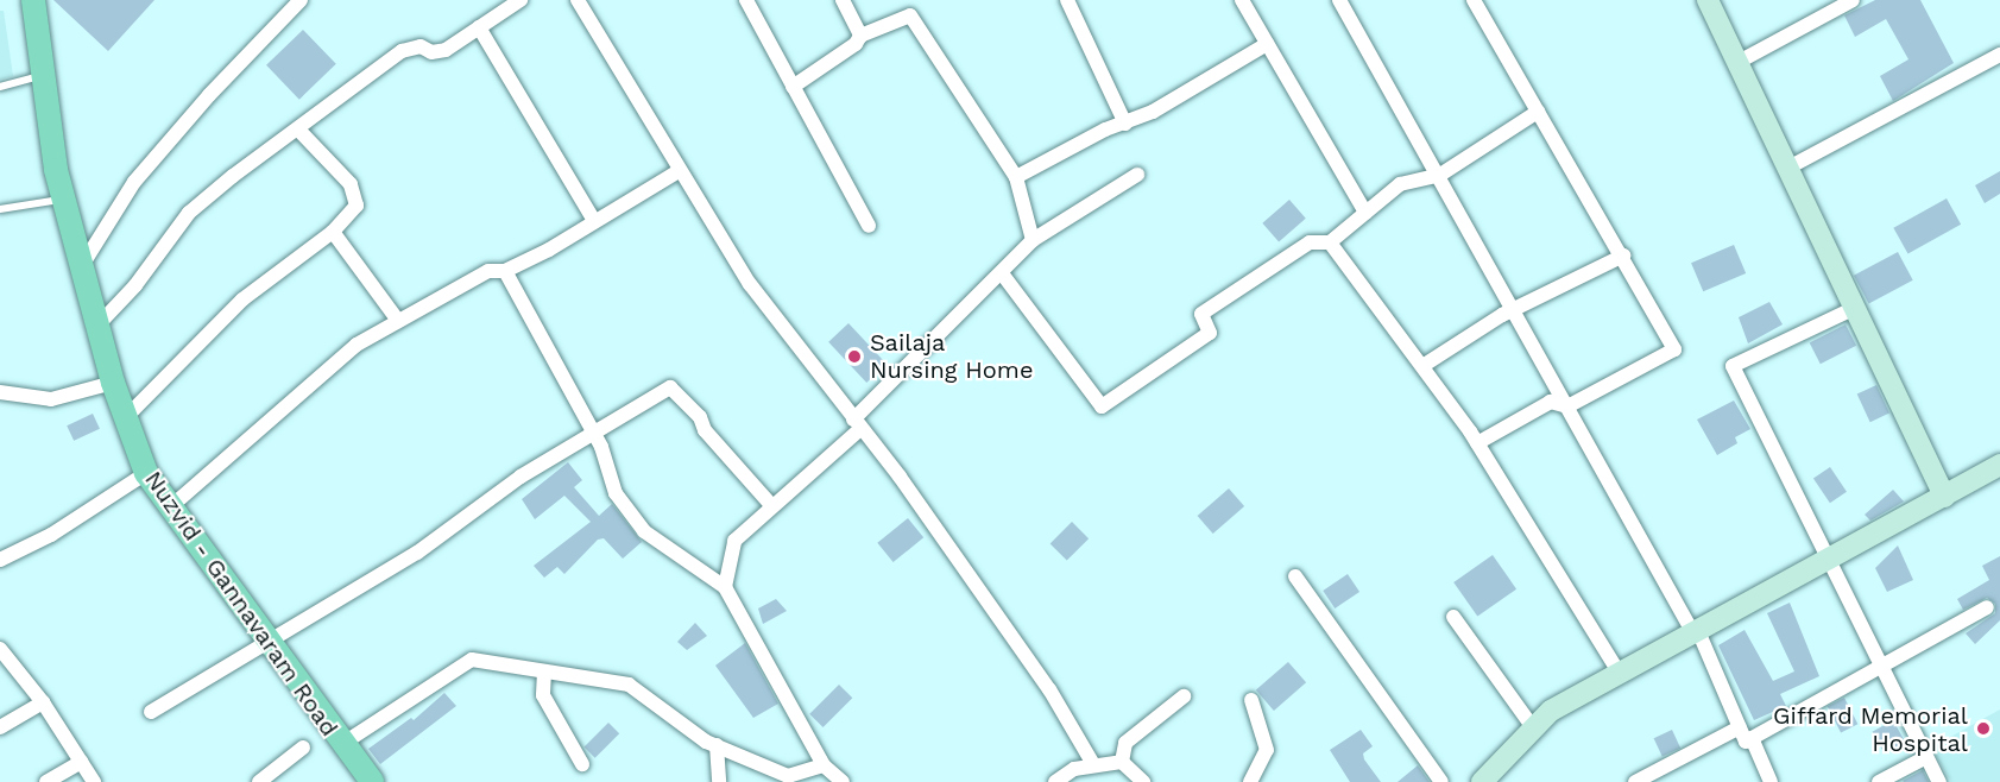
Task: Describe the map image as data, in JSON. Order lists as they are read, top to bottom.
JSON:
{
  "streets": {
    "main road": ["Nuzvid - Gannavaram Road"]
  },
  "places": ["Sailaja Nursing Home", "Giffard Memorial Hospital"]
}
